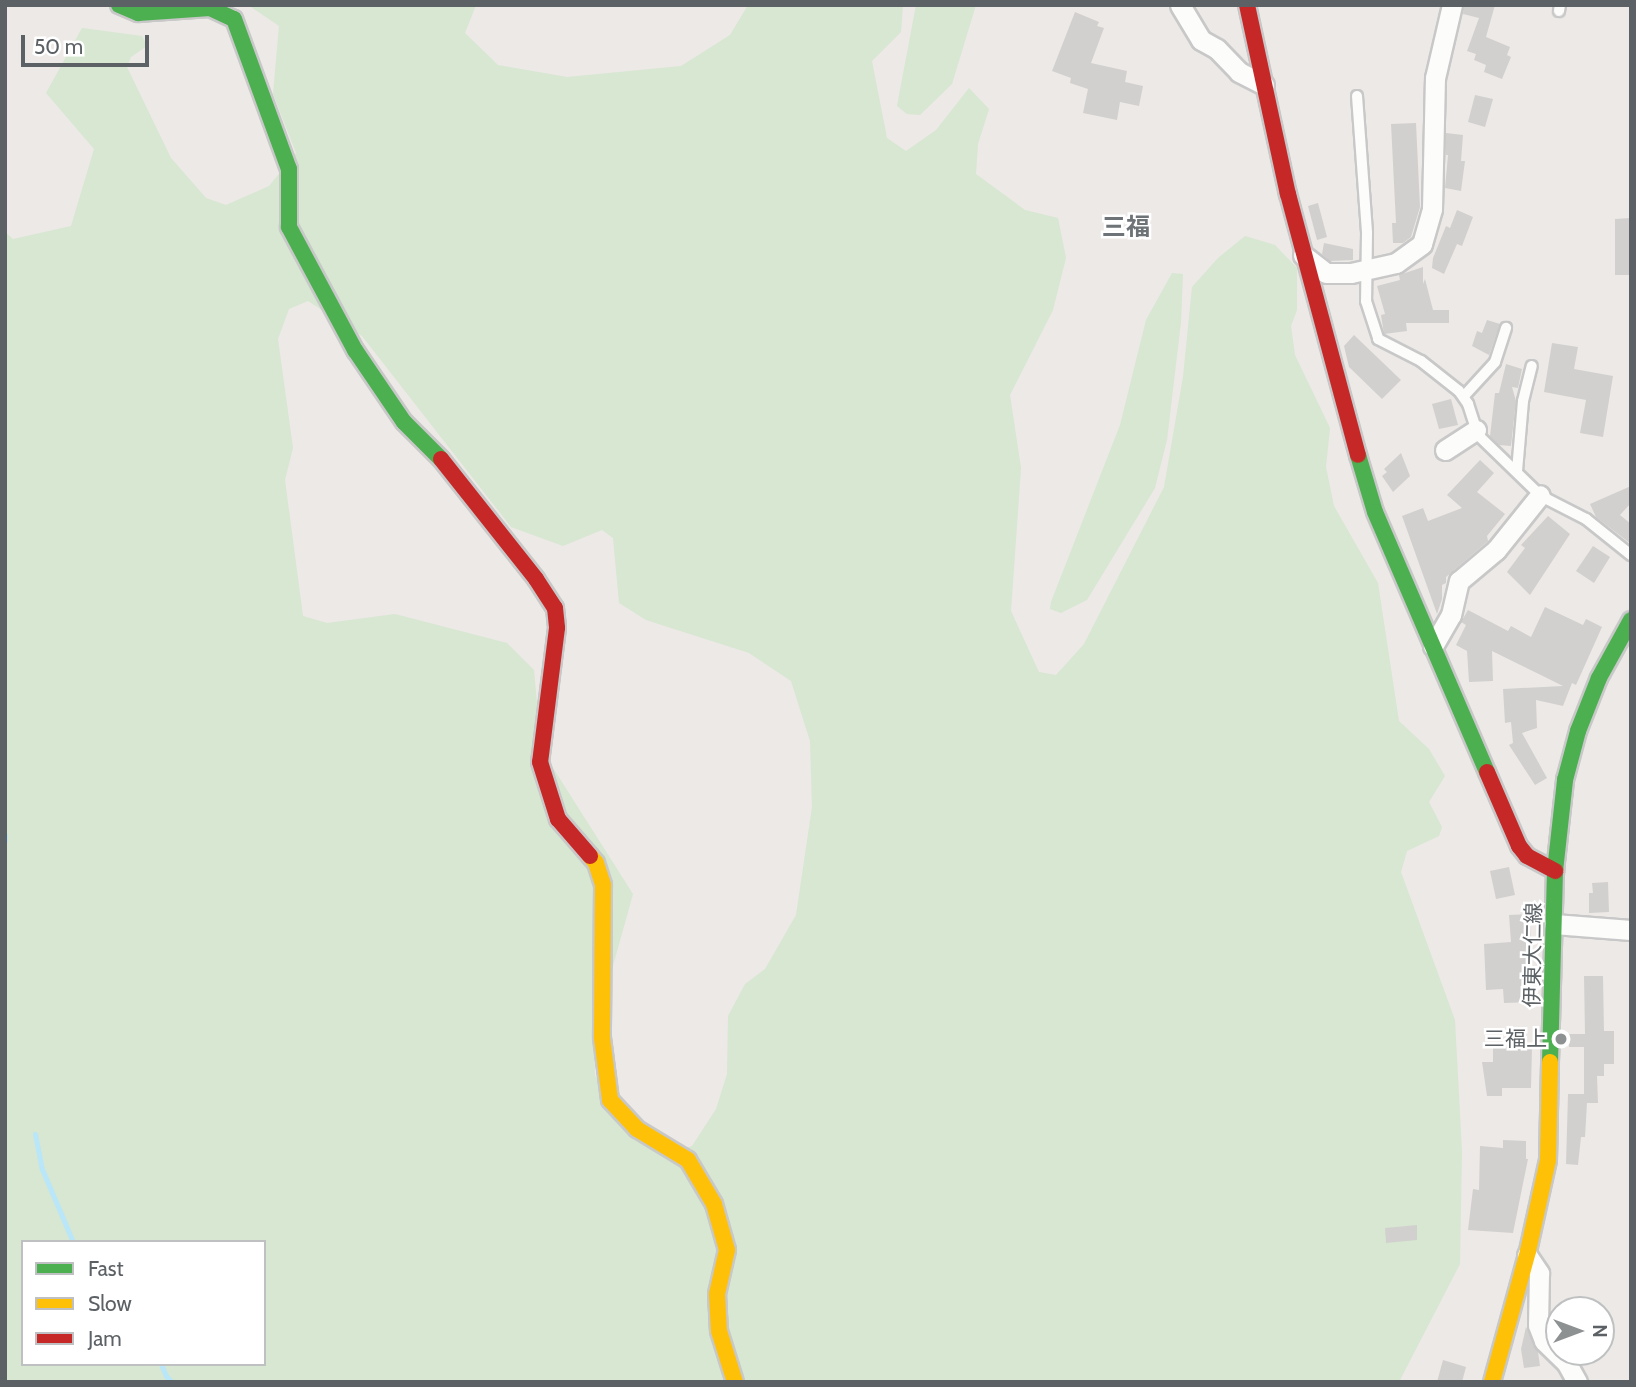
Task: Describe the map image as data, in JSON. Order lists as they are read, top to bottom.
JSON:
{
  "streets": {
    "street": ["伊東大仁線"]
  },
  "districts": ["三福"],
  "places": ["三福上"],
  "legend": ["Fast", "Slow", "Jam"],
  "scale_bar": "50 m",
  "north": "right"
}
